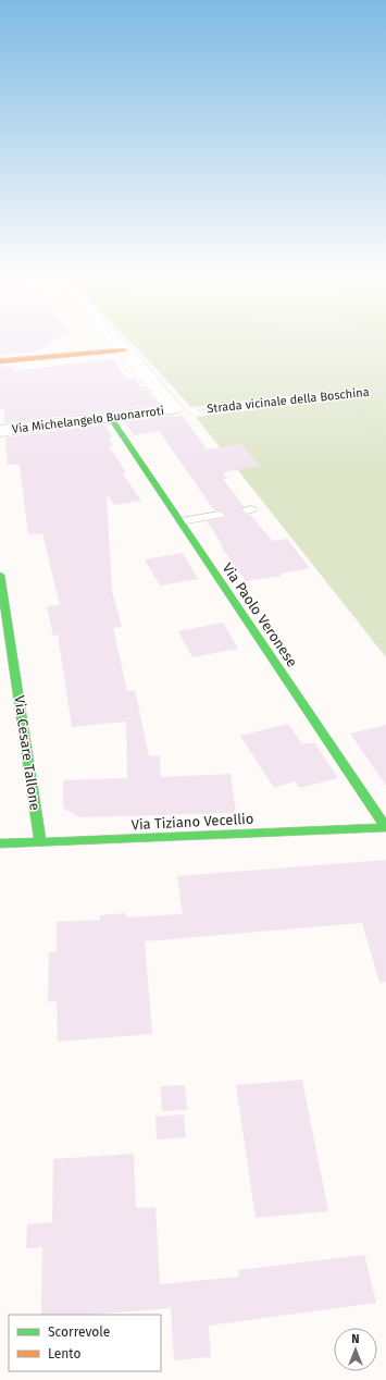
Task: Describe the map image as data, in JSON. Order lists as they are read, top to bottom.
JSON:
{
  "streets": {
    "street": [
      "Via Michelangelo Buonarroti",
      "Via Paolo Veronese",
      "Via Cesare Tallone",
      "Via Tiziano Vecellio"
    ],
    "path": ["Strada vicinale della Boschina"]
  },
  "crossings": [
    ["Via Michelangelo Buonarroti", "Via Paolo Veronese"],
    ["Via Paolo Veronese", "Via Tiziano Vecellio"],
    ["Via Cesare Tallone", "Via Tiziano Vecellio"]
  ],
  "legend": ["Scorrevole", "Lento"],
  "north": "top"
}
